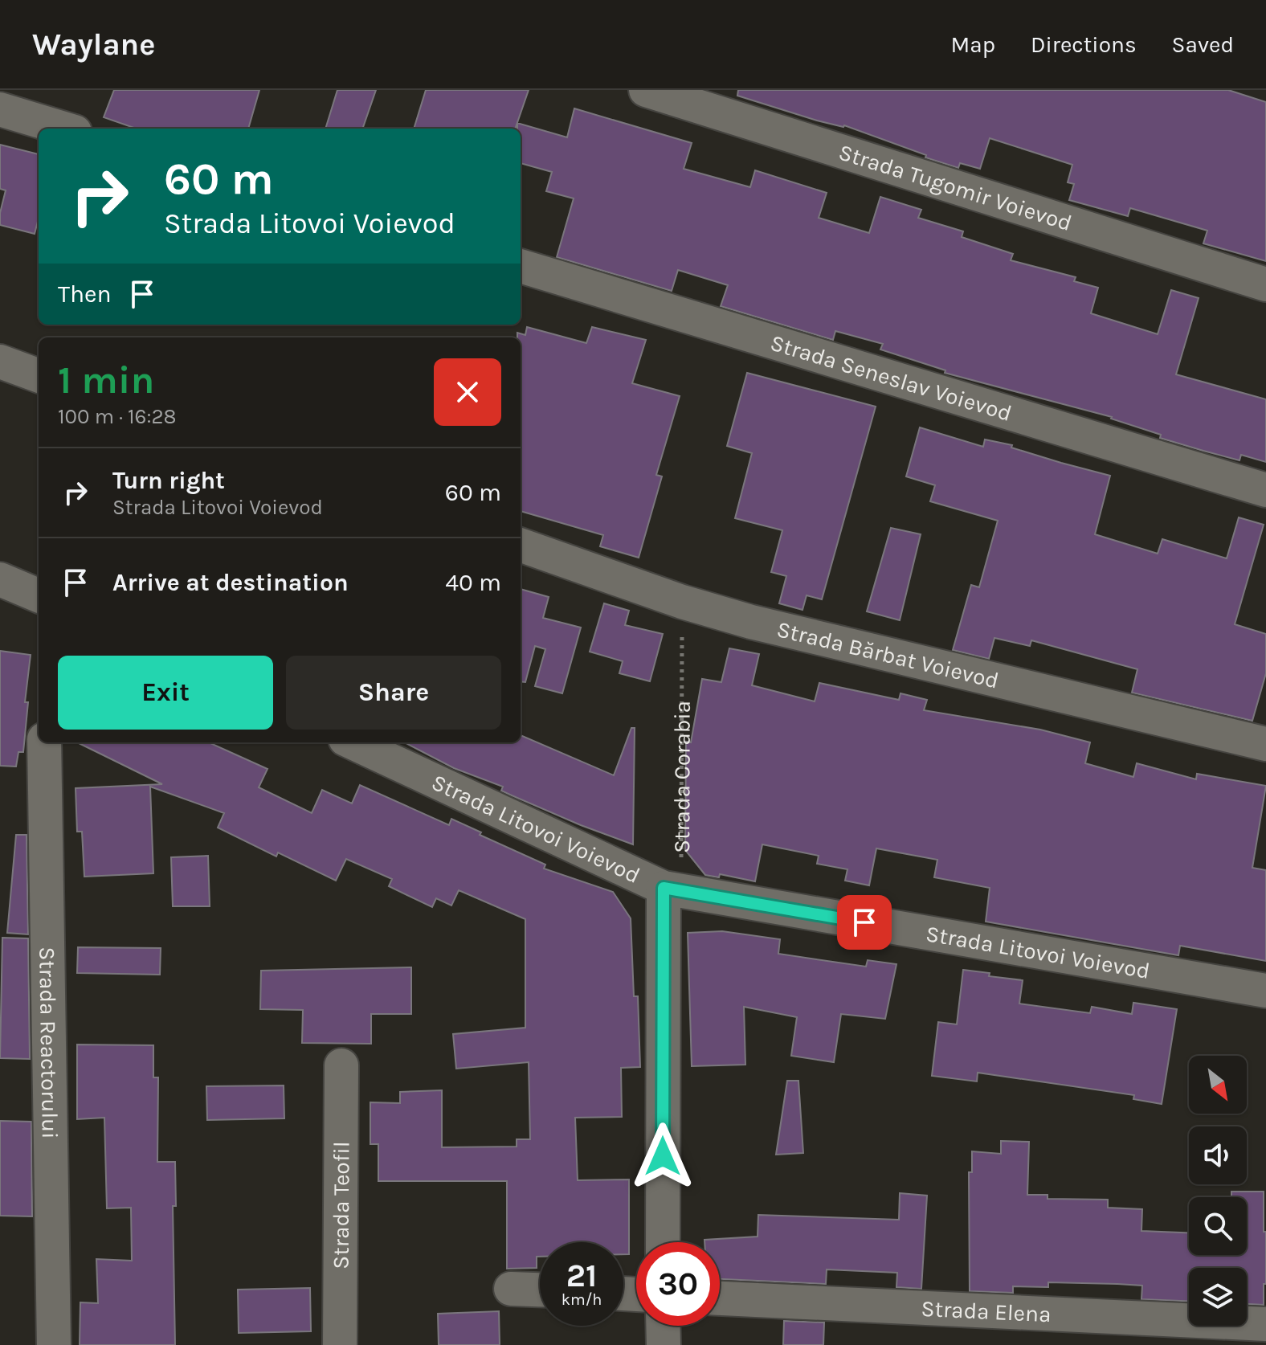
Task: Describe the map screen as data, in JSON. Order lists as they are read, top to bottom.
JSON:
{
  "streets": {
    "street": [
      "Strada Tugomir Voievod",
      "Strada Seneslav Voievod",
      "Strada Bărbat Voievod",
      "Strada Litovoi Voievod",
      "Strada Reactorului",
      "Strada Teofil",
      "Strada Elena"
    ],
    "path": ["Strada Corabia"]
  },
  "crossings": [
    ["Strada Bărbat Voievod", "Strada Corabia"],
    ["Strada Corabia", "Strada Litovoi Voievod"]
  ],
  "north": "bottom right",
  "page": {
    "header": "Waylane",
    "nav": ["Map", "Directions", "Saved"],
    "turn": ["60 m", "Strada Litovoi Voievod"],
    "then": "Then",
    "heading": ["1 min", "100 m · 16:28"],
    "list": [
      {
        "name": "Turn right",
        "note": "Strada Litovoi Voievod",
        "value": "60 m"
      },
      {
        "name": "Arrive at destination",
        "value": "40 m"
      }
    ],
    "buttons": ["Exit", "Share"],
    "speed": "21 km/h",
    "limit": "30"
  }
}
